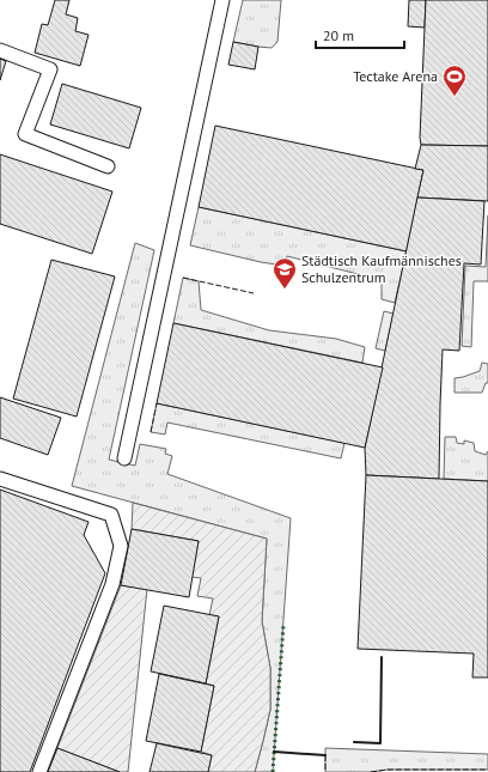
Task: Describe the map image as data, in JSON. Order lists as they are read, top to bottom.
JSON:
{
  "places": {
    "sports": ["Tectake Arena"],
    "school or university": ["Städtisch Kaufmännisches Schulzentrum"]
  },
  "scale_bar": "20 m"
}
